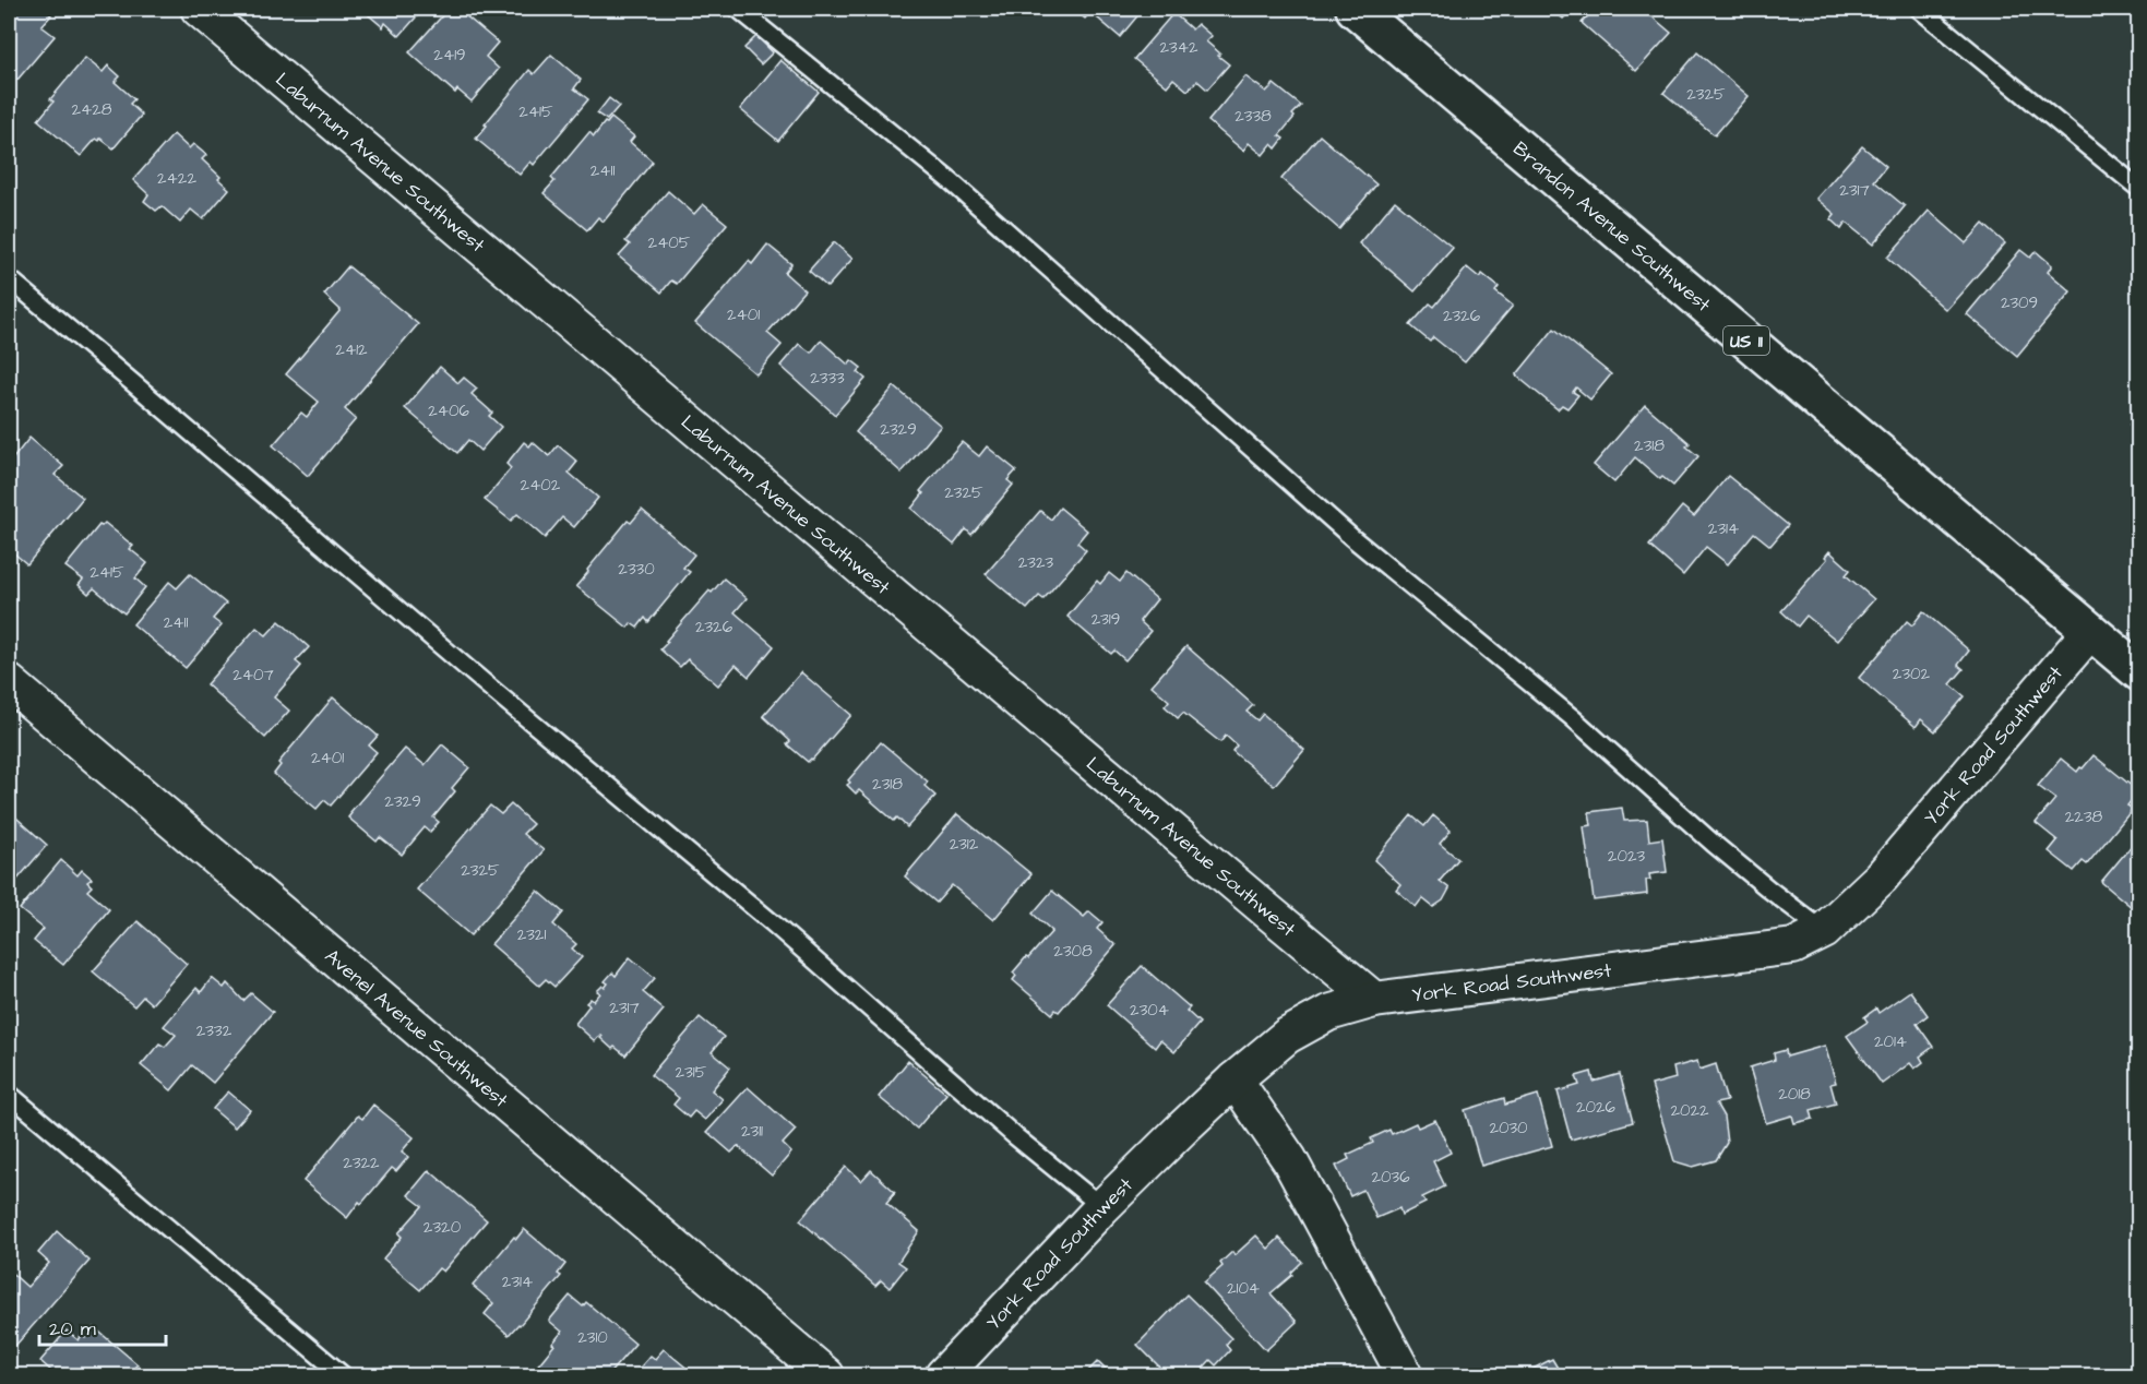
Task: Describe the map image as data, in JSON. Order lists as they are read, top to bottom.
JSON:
{
  "streets": {
    "main road": ["Brandon Avenue Southwest", "US 11"],
    "street": ["Laburnum Avenue Southwest", "York Road Southwest", "Avenel Avenue Southwest"]
  },
  "crossings": [
    ["Laburnum Avenue Southwest", "York Road Southwest"],
    ["Brandon Avenue Southwest", "York Road Southwest"]
  ],
  "house_numbers": [
    "2342",
    "2419",
    "2325",
    "2428",
    "2415",
    "2338",
    "2411",
    "2422",
    "2317",
    "2405",
    "2309",
    "2401",
    "2326",
    "2412",
    "2333",
    "2406",
    "2329",
    "2318",
    "2402",
    "2325",
    "2314",
    "2323",
    "2330",
    "2415",
    "2319",
    "2411",
    "2326",
    "2302",
    "2407",
    "2401",
    "2318",
    "2329",
    "2238",
    "2312",
    "2023",
    "2325",
    "2321",
    "2308",
    "2317",
    "2304",
    "2332",
    "2014",
    "2315",
    "2018",
    "2026",
    "2022",
    "2030",
    "2311",
    "2322",
    "2036",
    "2320",
    "2314",
    "2104",
    "2310"
  ],
  "scale_bar": "20 m"
}
